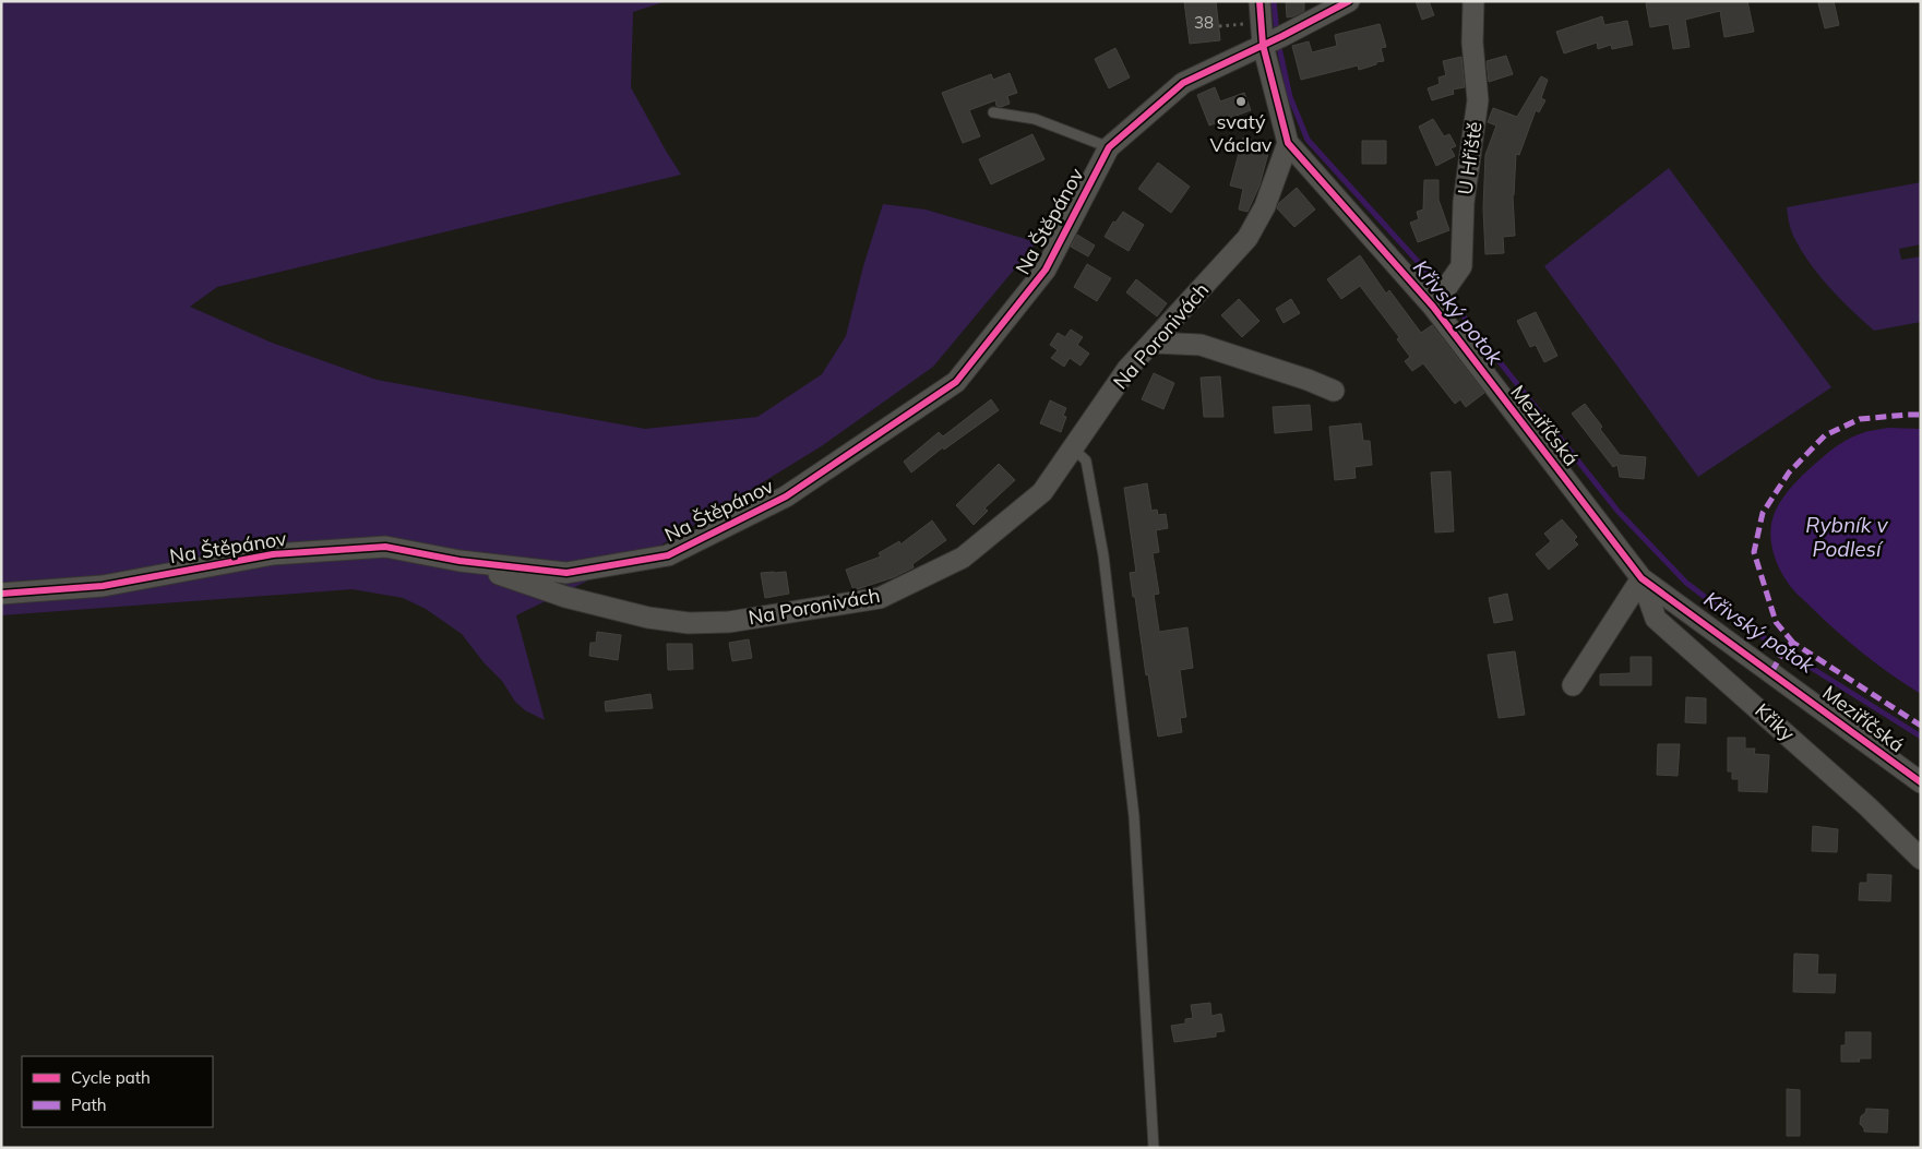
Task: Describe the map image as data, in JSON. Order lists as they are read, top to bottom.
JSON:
{
  "streets": {
    "street": [
      "U Hřiště",
      "Na Štěpánov",
      "Na Poronivách",
      "Meziříčská",
      "Křiky"
    ]
  },
  "crossings": [
    ["U Hřiště", "Meziříčská"],
    ["Na Štěpánov", "Na Poronivách"],
    ["Na Štěpánov", "Meziříčská"],
    ["Na Poronivách", "Meziříčská"],
    ["Meziříčská", "Křiky"]
  ],
  "water": ["Křivský potok", "Rybník v Podlesí"],
  "places": ["svatý Václav"],
  "house_numbers": ["38"],
  "legend": ["Cycle path", "Path"]
}
